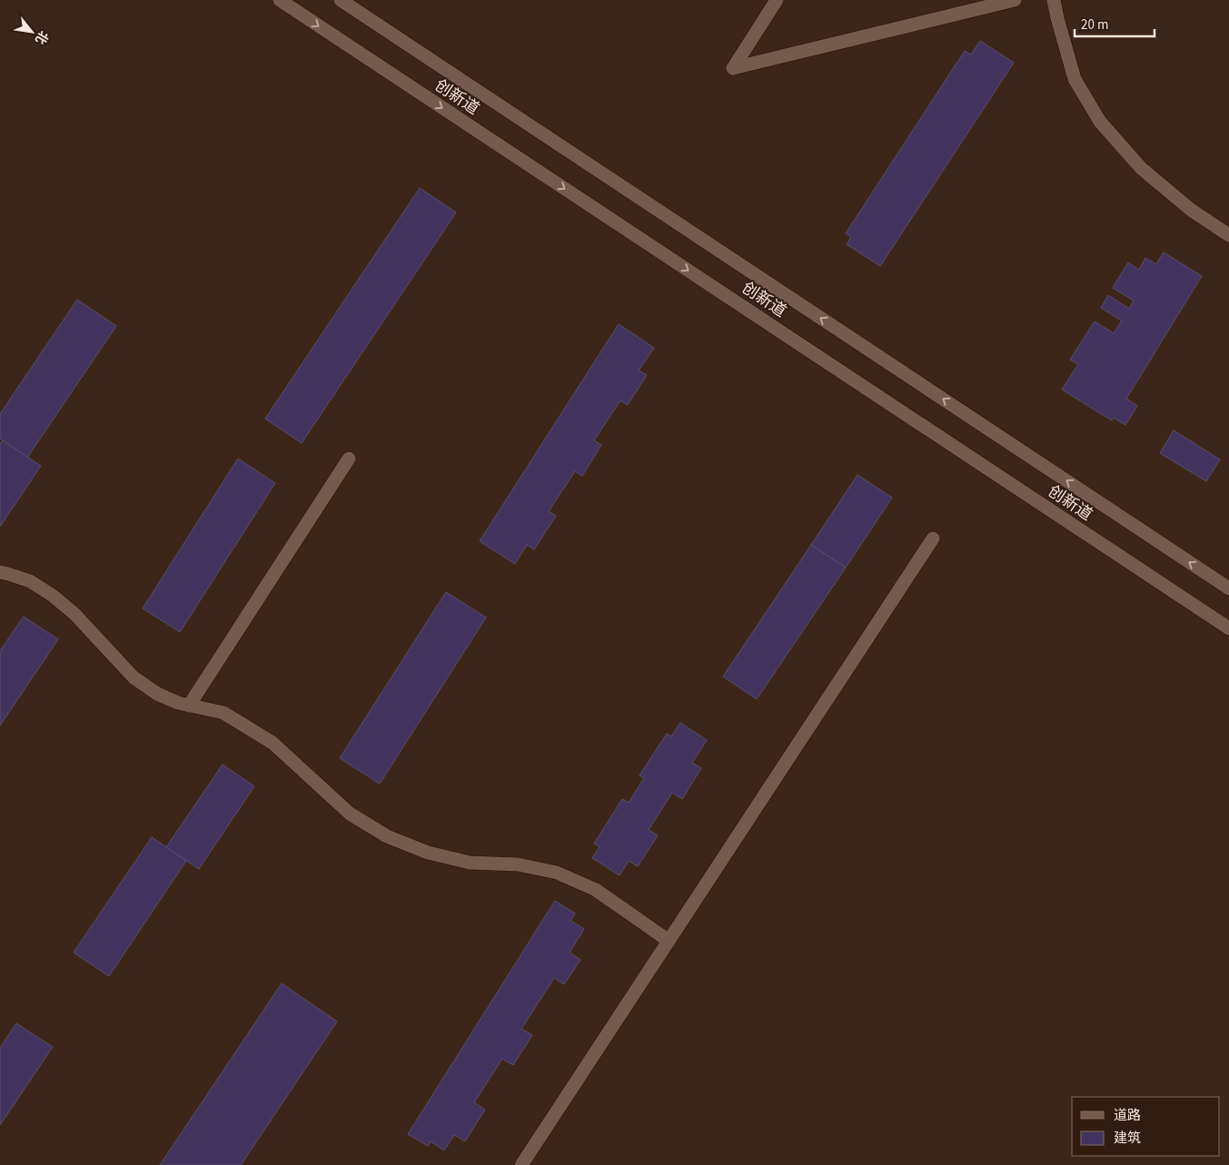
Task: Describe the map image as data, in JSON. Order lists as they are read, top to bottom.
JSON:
{
  "streets": {
    "street": ["创新道"]
  },
  "legend": ["道路", "建筑"],
  "scale_bar": "20 m",
  "north": "bottom right"
}
